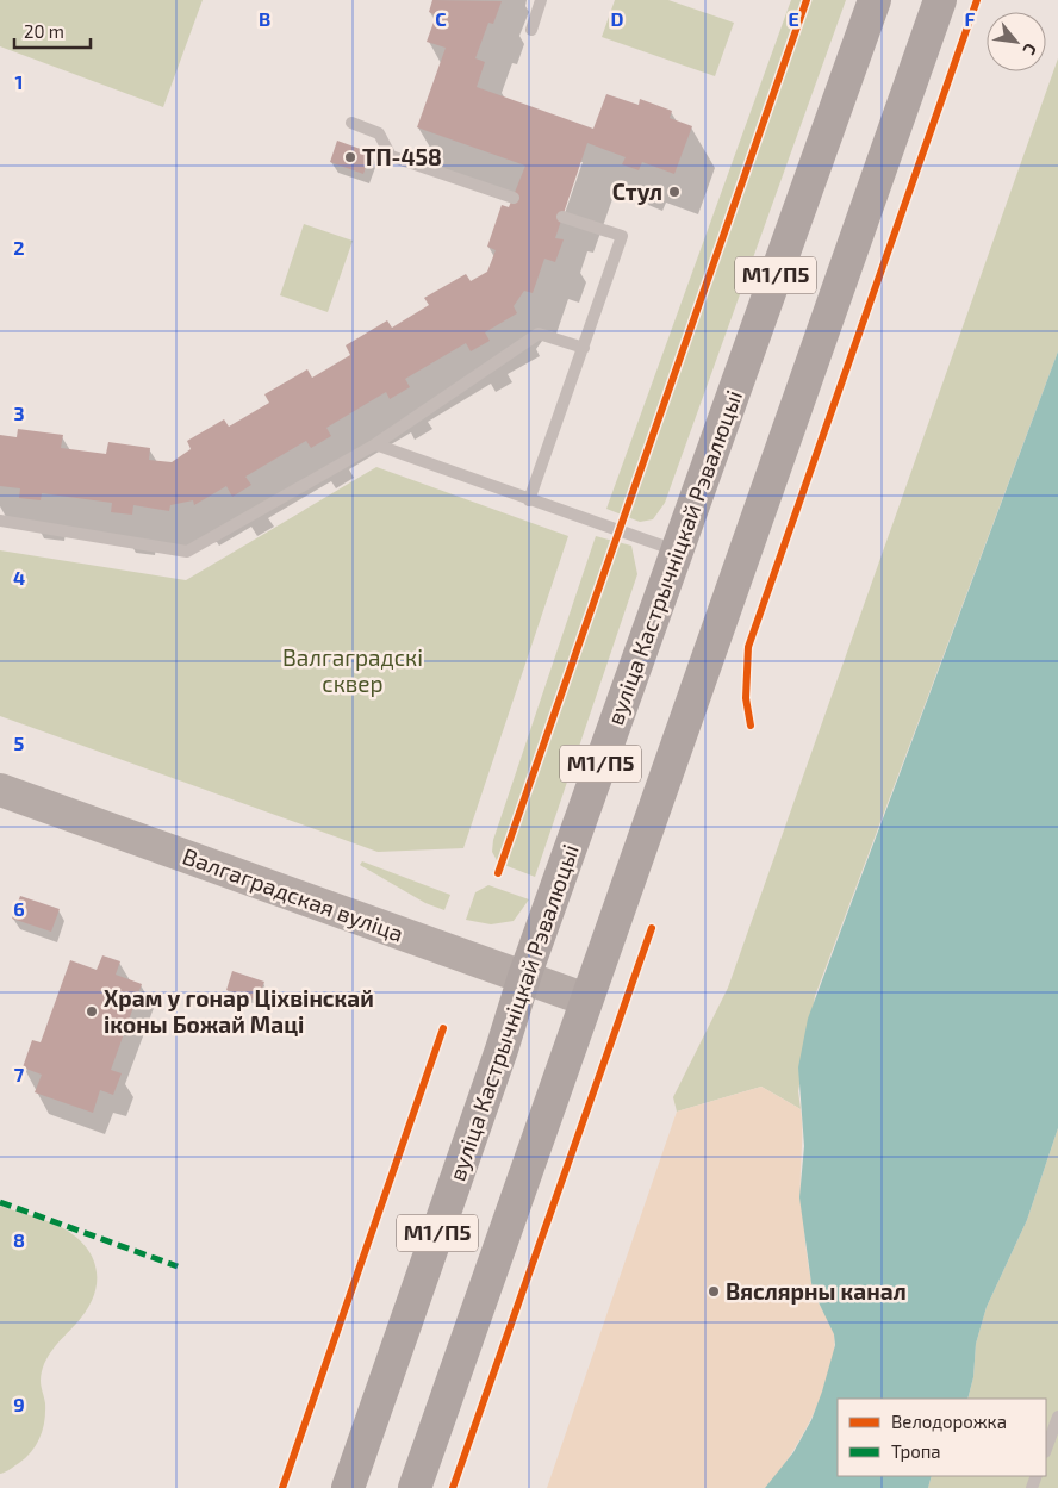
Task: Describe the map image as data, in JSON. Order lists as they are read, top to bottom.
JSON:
{
  "streets": {
    "highway": ["М1/П5", "вуліца Кастрычніцкай Рэвалюцыі"],
    "main road": ["Валгаградская вуліца"]
  },
  "crossings": [
    ["М1/П5", "Валгаградская вуліца"],
    ["вуліца Кастрычніцкай Рэвалюцыі", "Валгаградская вуліца"]
  ],
  "parks": ["Валгаградскі сквер"],
  "places": [
    "ТП-458",
    "Стул",
    "Храм у гонар Ціхвінскай іконы Божай Маці",
    "Вяслярны канал"
  ],
  "legend": ["Велодорожка", "Тропа"],
  "scale_bar": "20 m",
  "north": "bottom right",
  "grid": {
    "columns": [
      "B",
      "C",
      "D",
      "E",
      "F"
    ],
    "rows": [
      "1",
      "2",
      "3",
      "4",
      "5",
      "6",
      "7",
      "8",
      "9"
    ]
  }
}
